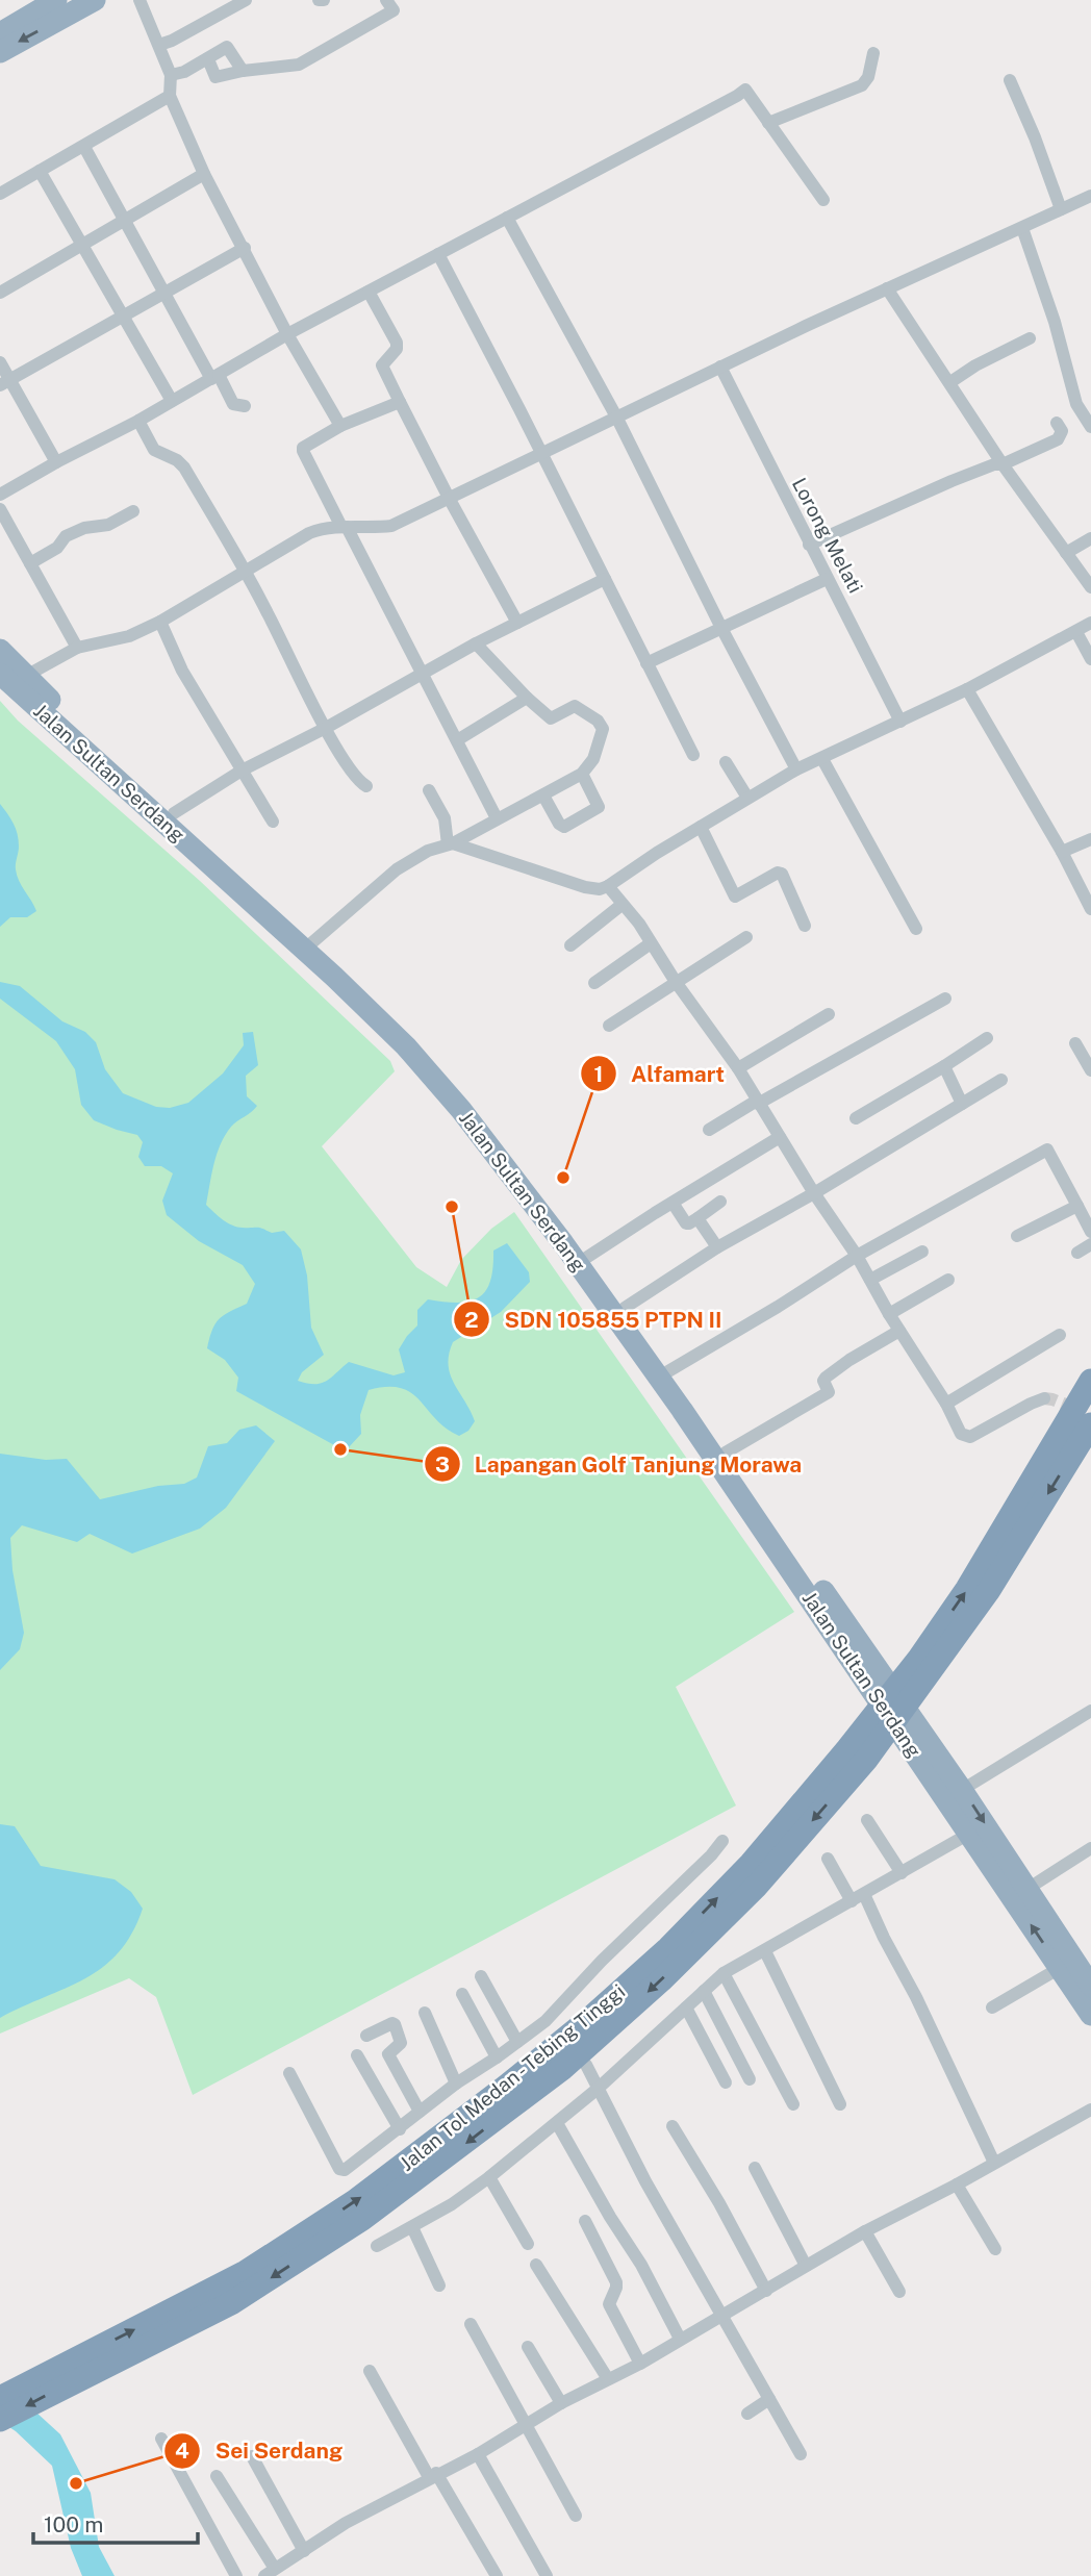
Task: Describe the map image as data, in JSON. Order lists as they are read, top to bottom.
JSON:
{
  "streets": {
    "highway": ["Jalan Sultan Serdang", "Jalan Tol Medan - Tebing Tinggi"],
    "street": ["Lorong Melati"]
  },
  "places": [
    "Alfamart",
    "SDN 105855 PTPN II",
    "Lapangan Golf Tanjung Morawa",
    "Sei Serdang"
  ],
  "scale_bar": "100 m"
}
